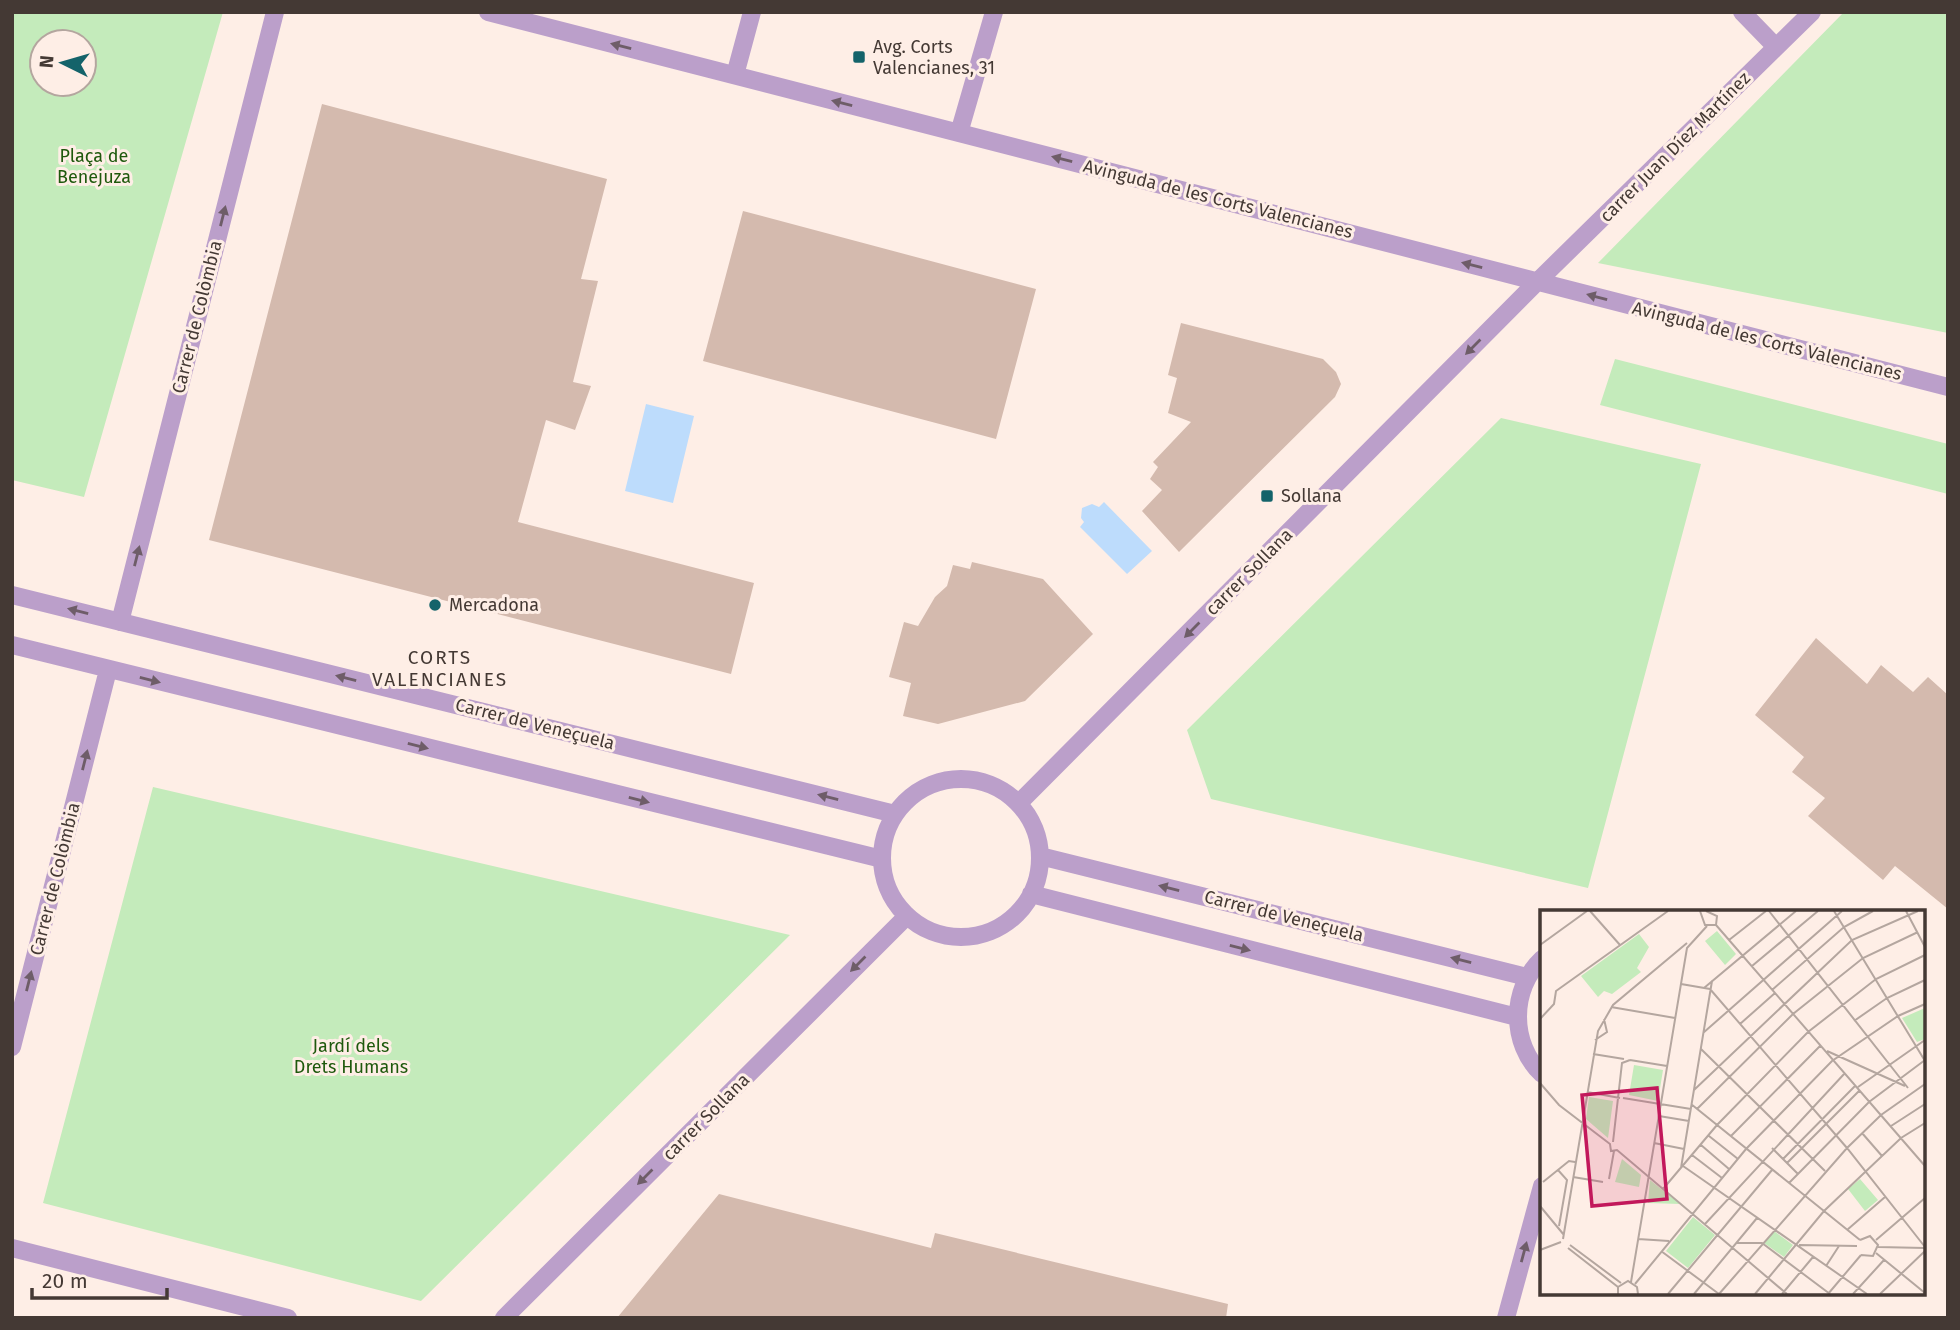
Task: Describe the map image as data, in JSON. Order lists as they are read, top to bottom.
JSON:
{
  "streets": {
    "street": [
      "carrer Juan Díez Martínez",
      "Avinguda de les Corts Valencianes",
      "Carrer de Colòmbia",
      "carrer Sollana",
      "Carrer de Veneçuela"
    ]
  },
  "crossings": [
    ["carrer Juan Díez Martínez", "Avinguda de les Corts Valencianes"],
    ["carrer Juan Díez Martínez", "carrer Sollana"],
    ["Avinguda de les Corts Valencianes", "carrer Sollana"],
    ["Carrer de Colòmbia", "Carrer de Veneçuela"],
    ["carrer Sollana", "Carrer de Veneçuela"]
  ],
  "one_way": ["Avinguda de les Corts Valencianes", "Carrer de Colòmbia", "carrer Sollana"],
  "districts": ["CORTS VALENCIANES"],
  "parks": ["Plaça de Benejuza", "Jardí dels Drets Humans"],
  "places": {
    "transit": ["Avg. Corts Valencianes, 31", "Sollana"],
    "other": ["Mercadona"]
  },
  "scale_bar": "20 m",
  "north": "left"
}
